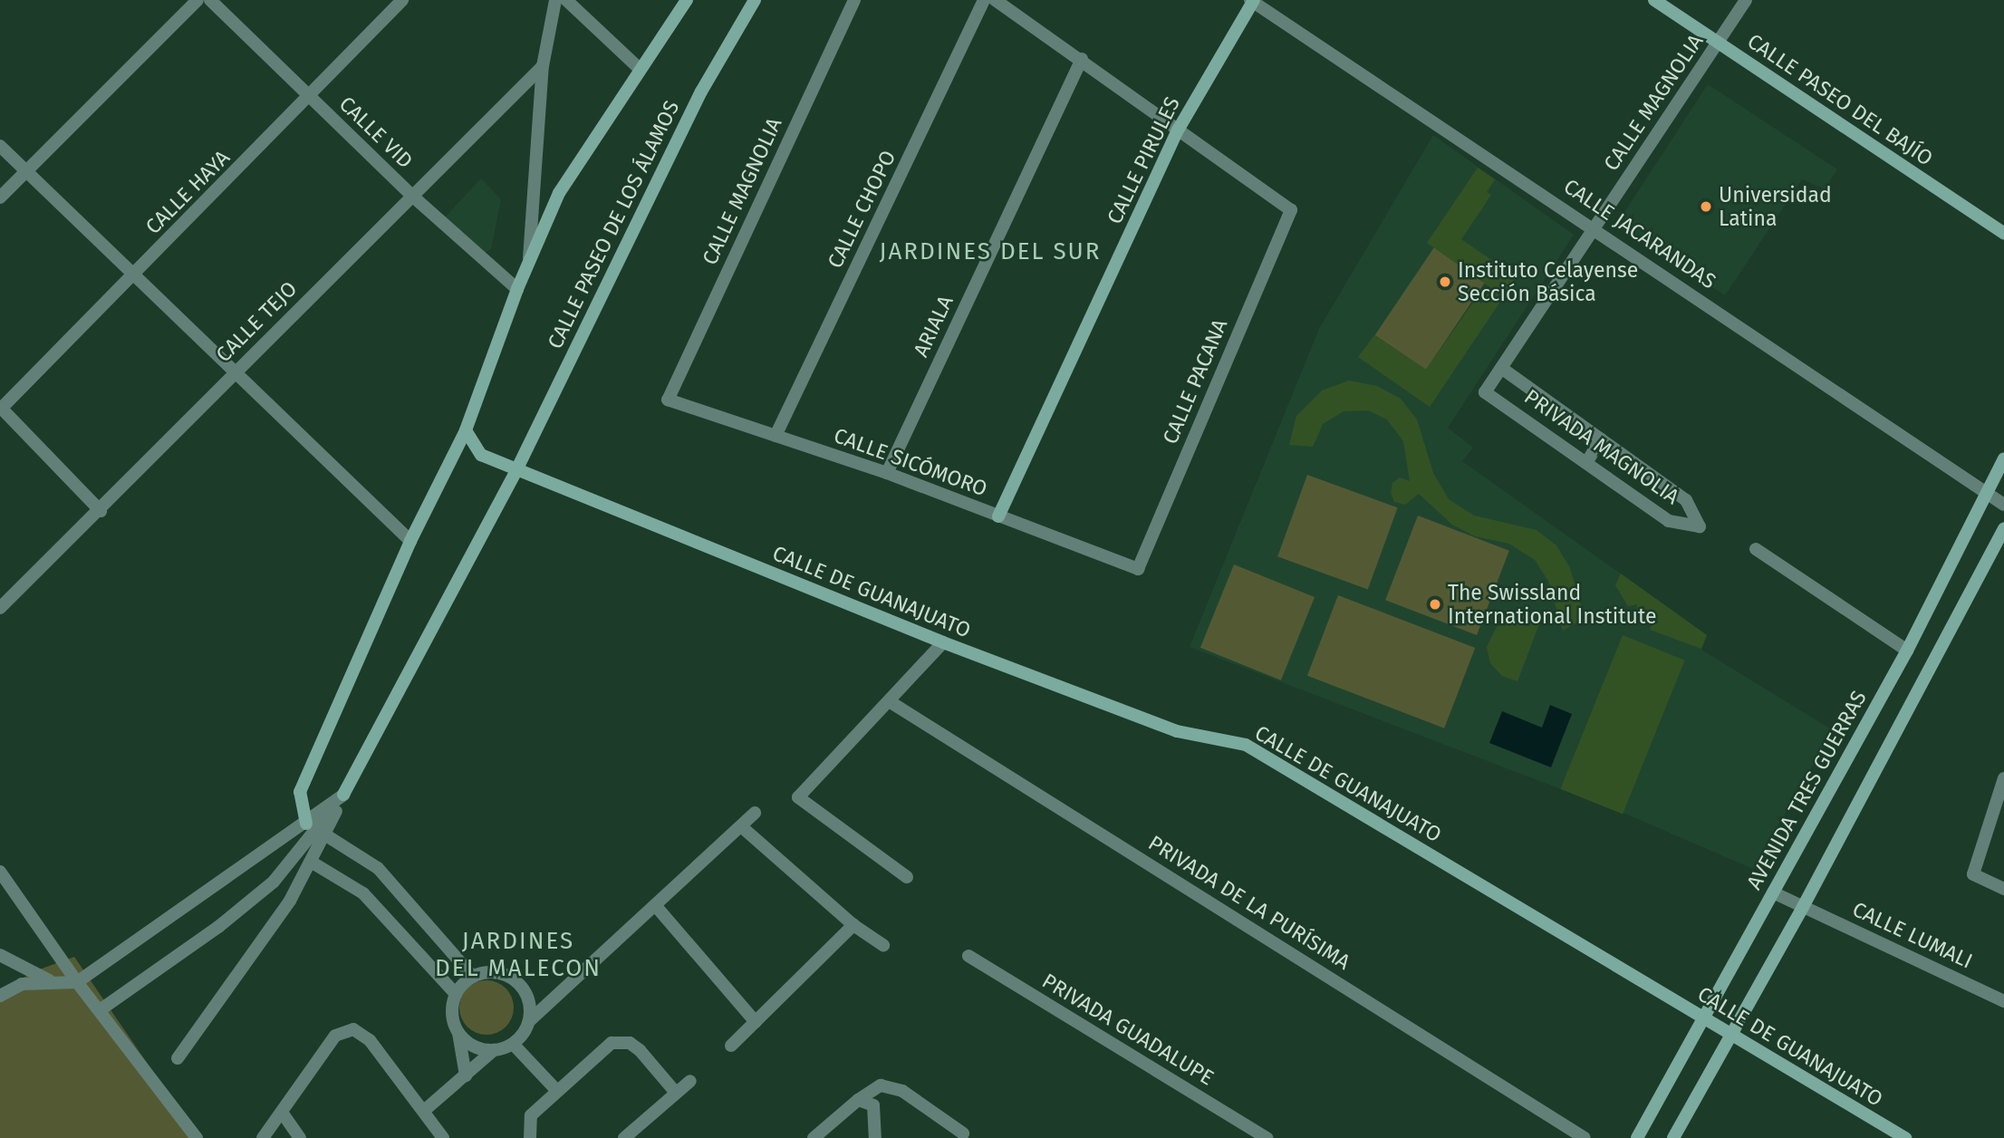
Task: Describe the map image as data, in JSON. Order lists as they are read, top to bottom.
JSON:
{
  "streets": {
    "main road": [
      "CALLE PASEO DEL BAJÍO",
      "CALLE PIRULES",
      "CALLE PASEO DE LOS ÁLAMOS",
      "CALLE DE GUANAJUATO",
      "AVENIDA TRES GUERRAS"
    ],
    "street": [
      "CALLE MAGNOLIA",
      "CALLE VID",
      "CALLE HAYA",
      "CALLE CHOPO",
      "CALLE JACARANDAS",
      "CALLE TEJO",
      "ARIALA",
      "CALLE PACANA",
      "PRIVADA MAGNOLIA",
      "CALLE SICÓMORO",
      "PRIVADA DE LA PURÍSIMA",
      "CALLE LUMALI",
      "PRIVADA GUADALUPE"
    ]
  },
  "crossings": [
    ["CALLE PASEO DEL BAJÍO", "CALLE MAGNOLIA"],
    ["CALLE MAGNOLIA", "CALLE JACARANDAS"],
    ["CALLE MAGNOLIA", "PRIVADA MAGNOLIA"],
    ["CALLE MAGNOLIA", "CALLE SICÓMORO"],
    ["CALLE VID", "CALLE HAYA"],
    ["CALLE VID", "CALLE TEJO"],
    ["CALLE PIRULES", "CALLE JACARANDAS"],
    ["CALLE PIRULES", "CALLE PACANA"],
    ["CALLE PIRULES", "CALLE SICÓMORO"],
    ["CALLE CHOPO", "CALLE SICÓMORO"],
    ["CALLE PASEO DE LOS ÁLAMOS", "CALLE DE GUANAJUATO"],
    ["CALLE JACARANDAS", "PRIVADA MAGNOLIA"],
    ["CALLE JACARANDAS", "AVENIDA TRES GUERRAS"],
    ["ARIALA", "CALLE SICÓMORO"],
    ["CALLE PACANA", "CALLE SICÓMORO"],
    ["CALLE DE GUANAJUATO", "AVENIDA TRES GUERRAS"],
    ["AVENIDA TRES GUERRAS", "CALLE LUMALI"]
  ],
  "districts": ["JARDINES DEL SUR", "JARDINES DEL MALECON"],
  "places": ["Universidad Latina", "Instituto Celayense Sección Básica", "The Swissland International Institute"]
}
